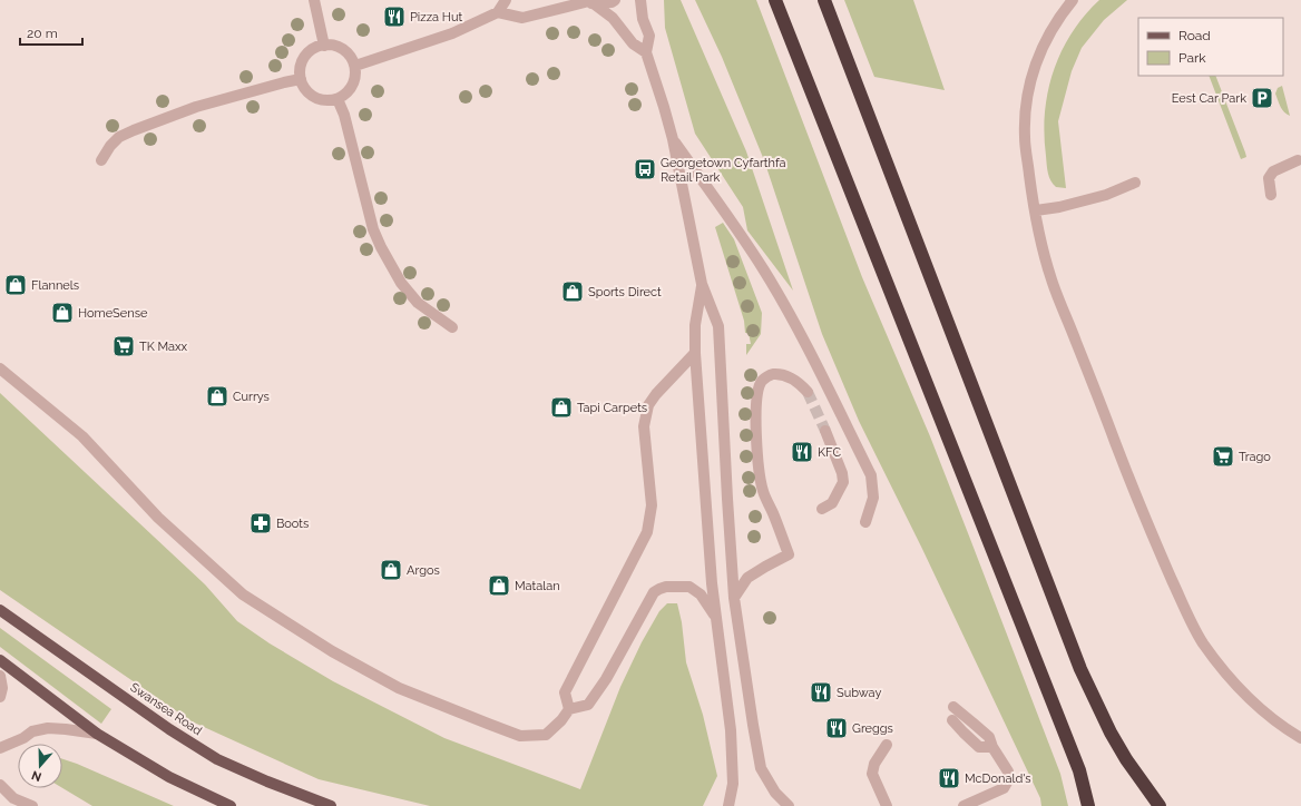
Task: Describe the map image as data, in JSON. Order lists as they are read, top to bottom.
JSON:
{
  "streets": {
    "main road": ["Swansea Road"]
  },
  "places": {
    "restaurant": [
      "Pizza Hut",
      "KFC",
      "Subway",
      "Greggs",
      "McDonald's"
    ],
    "parking": ["Eest Car Park"],
    "bus stop": ["Georgetown Cyfarthfa Retail Park"],
    "shop": [
      "Flannels",
      "Sports Direct",
      "HomeSense",
      "Currys",
      "Tapi Carpets",
      "Argos",
      "Matalan"
    ],
    "supermarket": ["TK Maxx", "Trago"],
    "pharmacy": ["Boots"]
  },
  "legend": ["Road", "Park"],
  "scale_bar": "20 m",
  "north": "bottom"
}
